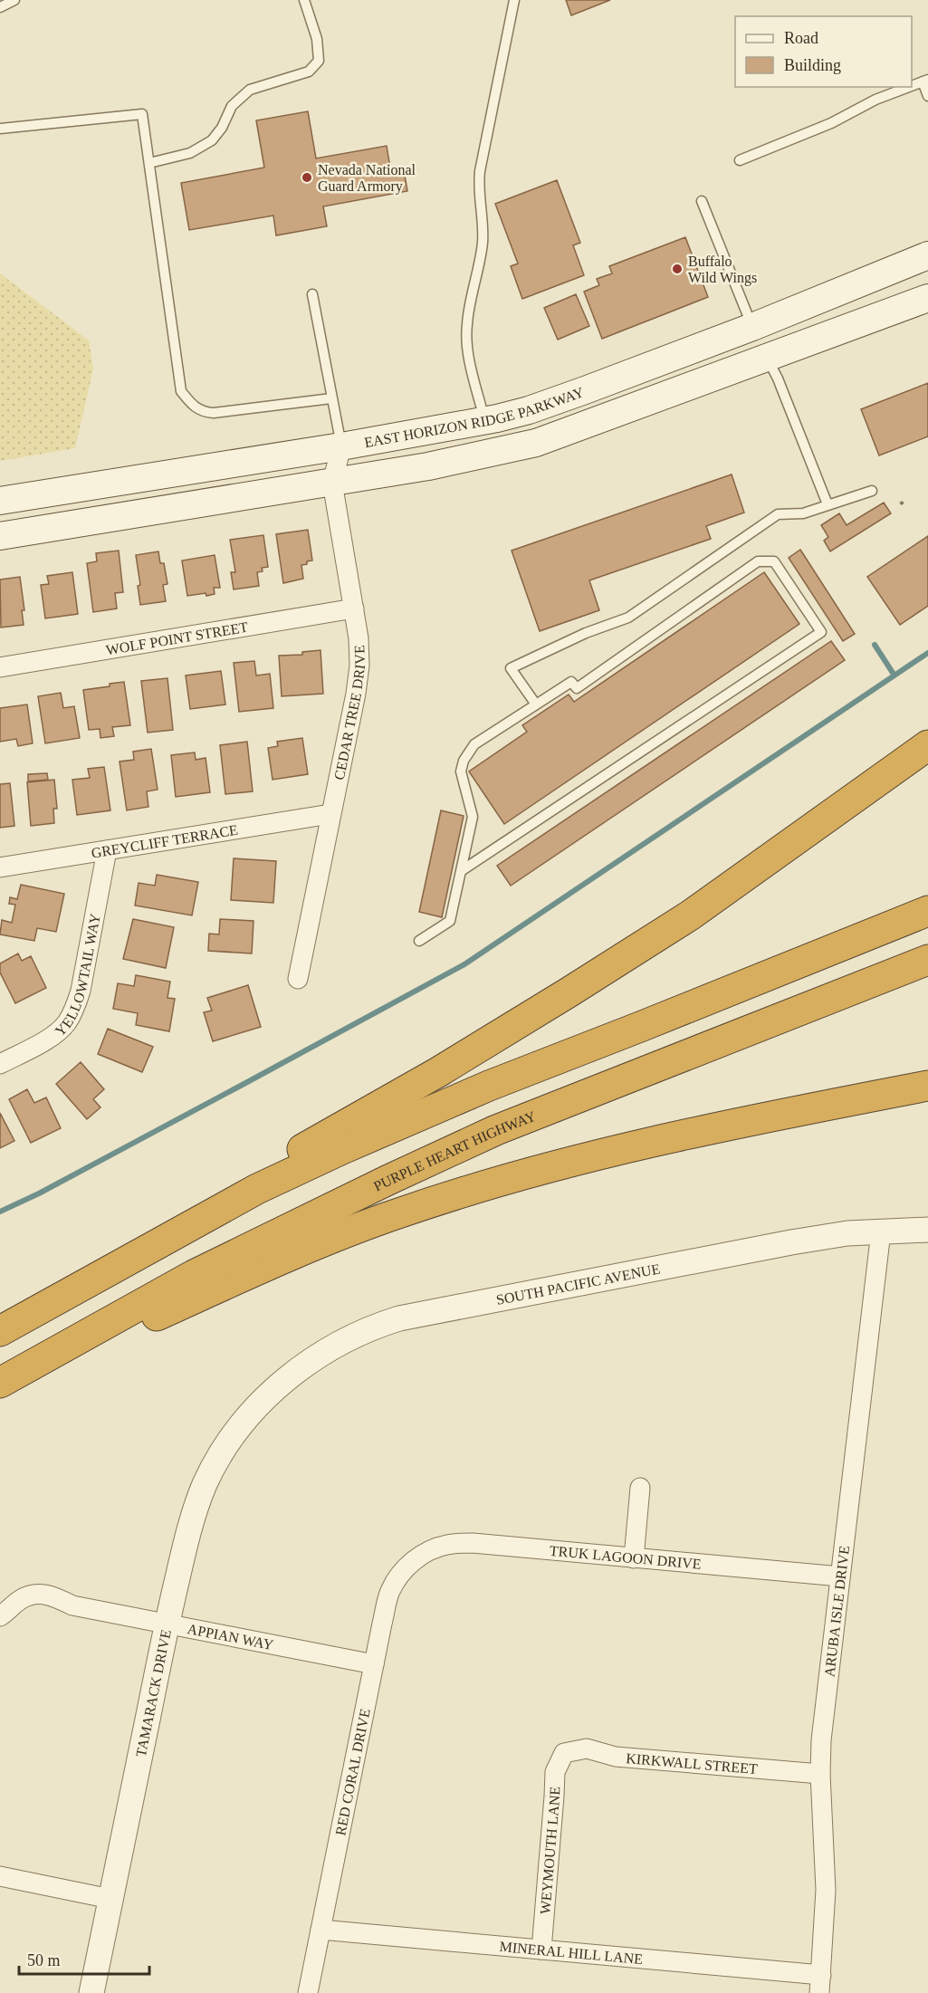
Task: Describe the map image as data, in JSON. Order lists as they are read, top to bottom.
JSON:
{
  "streets": {
    "highway": ["PURPLE HEART HIGHWAY"],
    "main road": ["EAST HORIZON RIDGE PARKWAY"],
    "street": [
      "WOLF POINT STREET",
      "CEDAR TREE DRIVE",
      "GREYCLIFF TERRACE",
      "YELLOWTAIL WAY",
      "SOUTH PACIFIC AVENUE",
      "TRUK LAGOON DRIVE",
      "ARUBA ISLE DRIVE",
      "APPIAN WAY",
      "TAMARACK DRIVE",
      "KIRKWALL STREET",
      "RED CORAL DRIVE",
      "WEYMOUTH LANE",
      "MINERAL HILL LANE"
    ]
  },
  "crossings": [
    ["EAST HORIZON RIDGE PARKWAY", "CEDAR TREE DRIVE"],
    ["WOLF POINT STREET", "CEDAR TREE DRIVE"],
    ["CEDAR TREE DRIVE", "GREYCLIFF TERRACE"],
    ["GREYCLIFF TERRACE", "YELLOWTAIL WAY"],
    ["SOUTH PACIFIC AVENUE", "ARUBA ISLE DRIVE"],
    ["SOUTH PACIFIC AVENUE", "TAMARACK DRIVE"],
    ["TRUK LAGOON DRIVE", "ARUBA ISLE DRIVE"],
    ["TRUK LAGOON DRIVE", "RED CORAL DRIVE"],
    ["ARUBA ISLE DRIVE", "KIRKWALL STREET"],
    ["ARUBA ISLE DRIVE", "MINERAL HILL LANE"],
    ["APPIAN WAY", "TAMARACK DRIVE"],
    ["APPIAN WAY", "RED CORAL DRIVE"],
    ["KIRKWALL STREET", "WEYMOUTH LANE"],
    ["RED CORAL DRIVE", "MINERAL HILL LANE"],
    ["WEYMOUTH LANE", "MINERAL HILL LANE"]
  ],
  "places": ["Nevada National Guard Armory", "Buffalo Wild Wings"],
  "legend": ["Road", "Building"],
  "scale_bar": "50 m"
}
